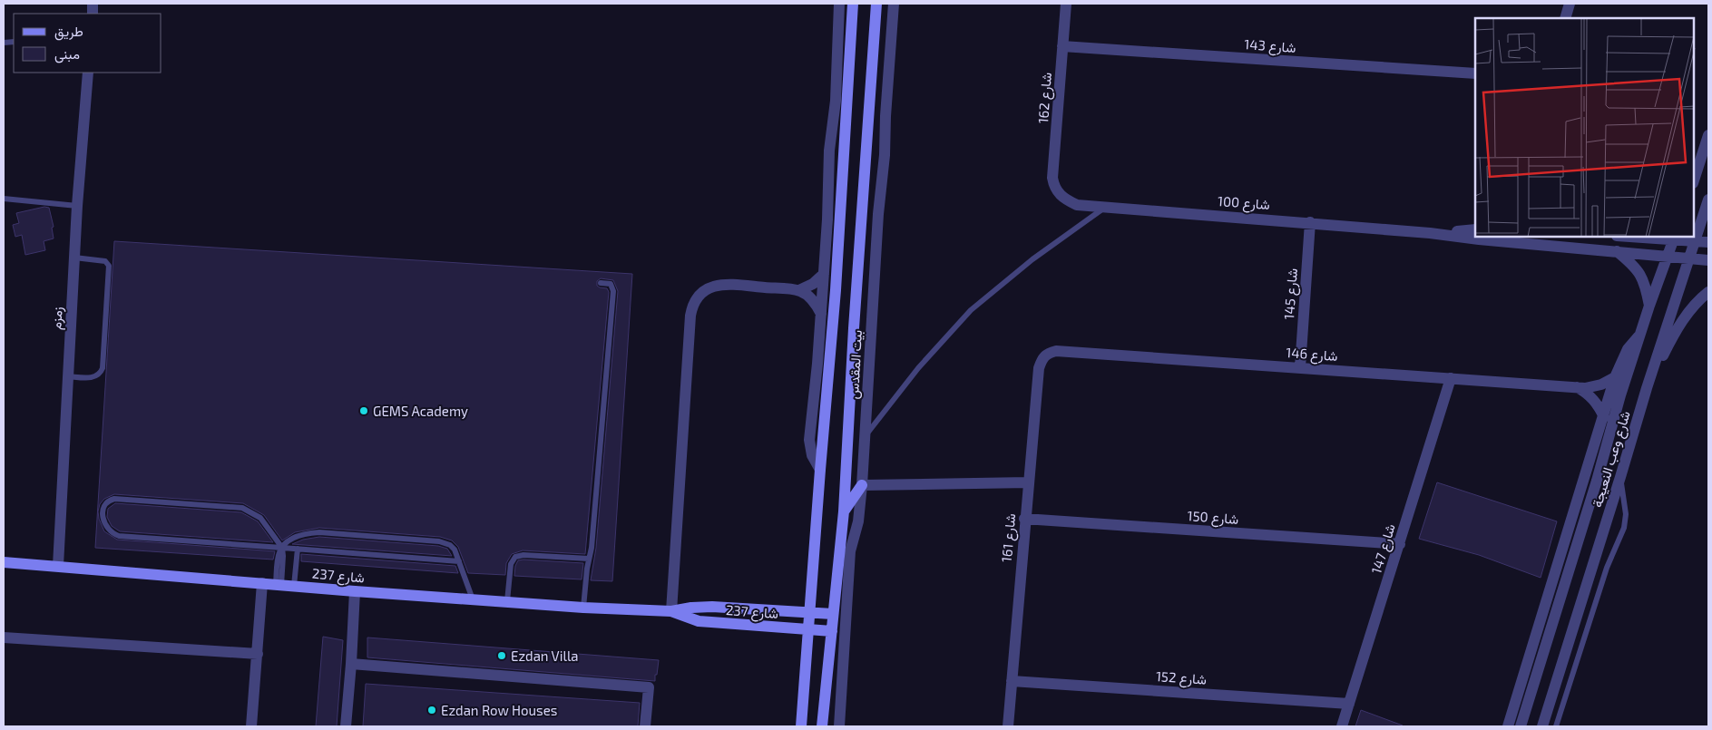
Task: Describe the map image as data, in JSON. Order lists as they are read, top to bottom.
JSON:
{
  "streets": {
    "street": [
      "شارع 143",
      "شارع 162",
      "شارع 100",
      "شارع 145",
      "زمزم",
      "شارع 146",
      "بيت المقدس",
      "شارع وعب النعيجة",
      "شارع 150",
      "شارع 161",
      "شارع 147",
      "شارع 237",
      "شارع 152"
    ]
  },
  "crossings": [
    ["شارع 143", "شارع 162"],
    ["شارع 162", "شارع 100"],
    ["شارع 100", "شارع 145"],
    ["شارع 100", "شارع وعب النعيجة"],
    ["شارع 145", "شارع 146"],
    ["زمزم", "شارع 237"],
    ["شارع 146", "شارع وعب النعيجة"],
    ["شارع 146", "شارع 161"],
    ["شارع 146", "شارع 147"],
    ["بيت المقدس", "شارع 237"],
    ["شارع 150", "شارع 161"],
    ["شارع 150", "شارع 147"],
    ["شارع 161", "شارع 152"],
    ["شارع 147", "شارع 152"]
  ],
  "places": ["GEMS Academy", "Ezdan Villa", "Ezdan Row Houses"],
  "legend": ["طريق", "مبنى"]
}
